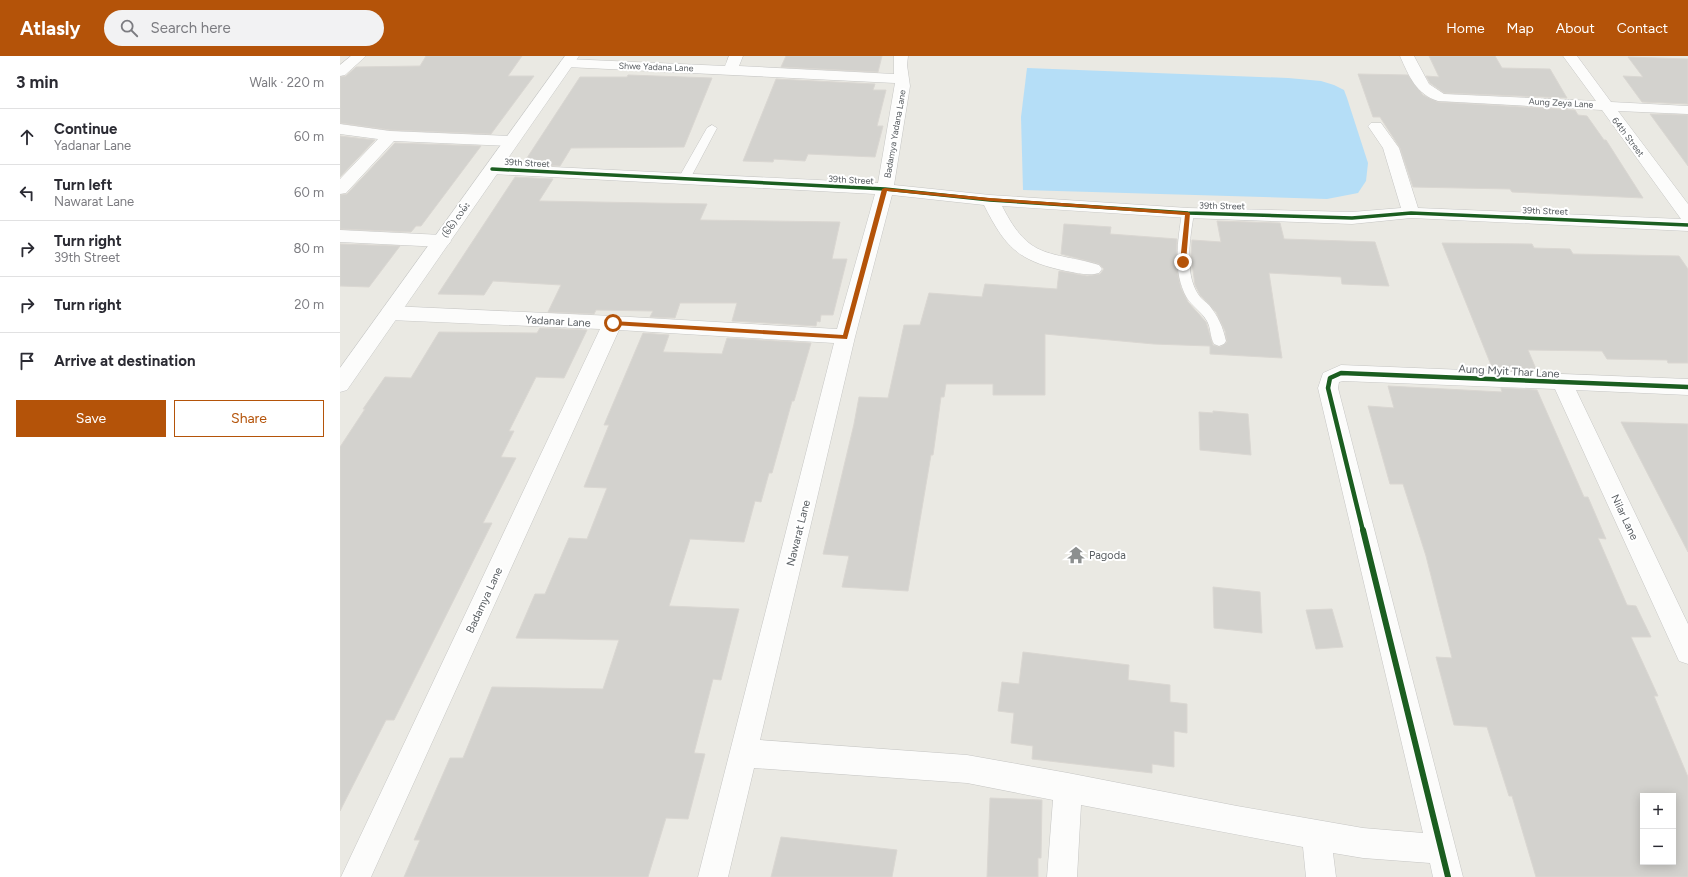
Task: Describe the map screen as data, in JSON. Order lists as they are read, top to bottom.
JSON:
{
  "streets": {
    "street": [
      "Shwe Yadana Lane",
      "Aung Zeya Lane",
      "Badamya Yadana Lane",
      "64th Street",
      "39th Street",
      "(၆၆) လမ်း",
      "Yadanar Lane",
      "Aung Myit Thar Lane",
      "Nilar Lane",
      "Nawarat Lane",
      "Badamya Lane"
    ]
  },
  "crossings": [
    ["Shwe Yadana Lane", "Badamya Yadana Lane"],
    ["Shwe Yadana Lane", "(၆၆) လမ်း"],
    ["Aung Zeya Lane", "64th Street"],
    ["Badamya Yadana Lane", "39th Street"],
    ["Badamya Yadana Lane", "Nawarat Lane"],
    ["39th Street", "(၆၆) လမ်း"],
    ["39th Street", "Nawarat Lane"],
    ["(၆၆) လမ်း", "Yadanar Lane"],
    ["Yadanar Lane", "Nawarat Lane"],
    ["Yadanar Lane", "Badamya Lane"],
    ["Aung Myit Thar Lane", "Nilar Lane"]
  ],
  "places": {
    "temple": ["Pagoda"]
  },
  "page": {
    "header": "Atlasly",
    "search": "Search here",
    "nav": [
      "Home",
      "Map",
      "About",
      "Contact"
    ],
    "heading": ["3 min", "Walk · 220 m"],
    "list": [
      ["Continue", "Yadanar Lane", "60 m"],
      ["Turn left", "Nawarat Lane", "60 m"],
      ["Turn right", "39th Street", "80 m"],
      ["Turn right", "20 m"],
      "Arrive at destination"
    ],
    "buttons": ["Save", "Share"],
    "map_buttons": ["+", "−"]
  }
}
